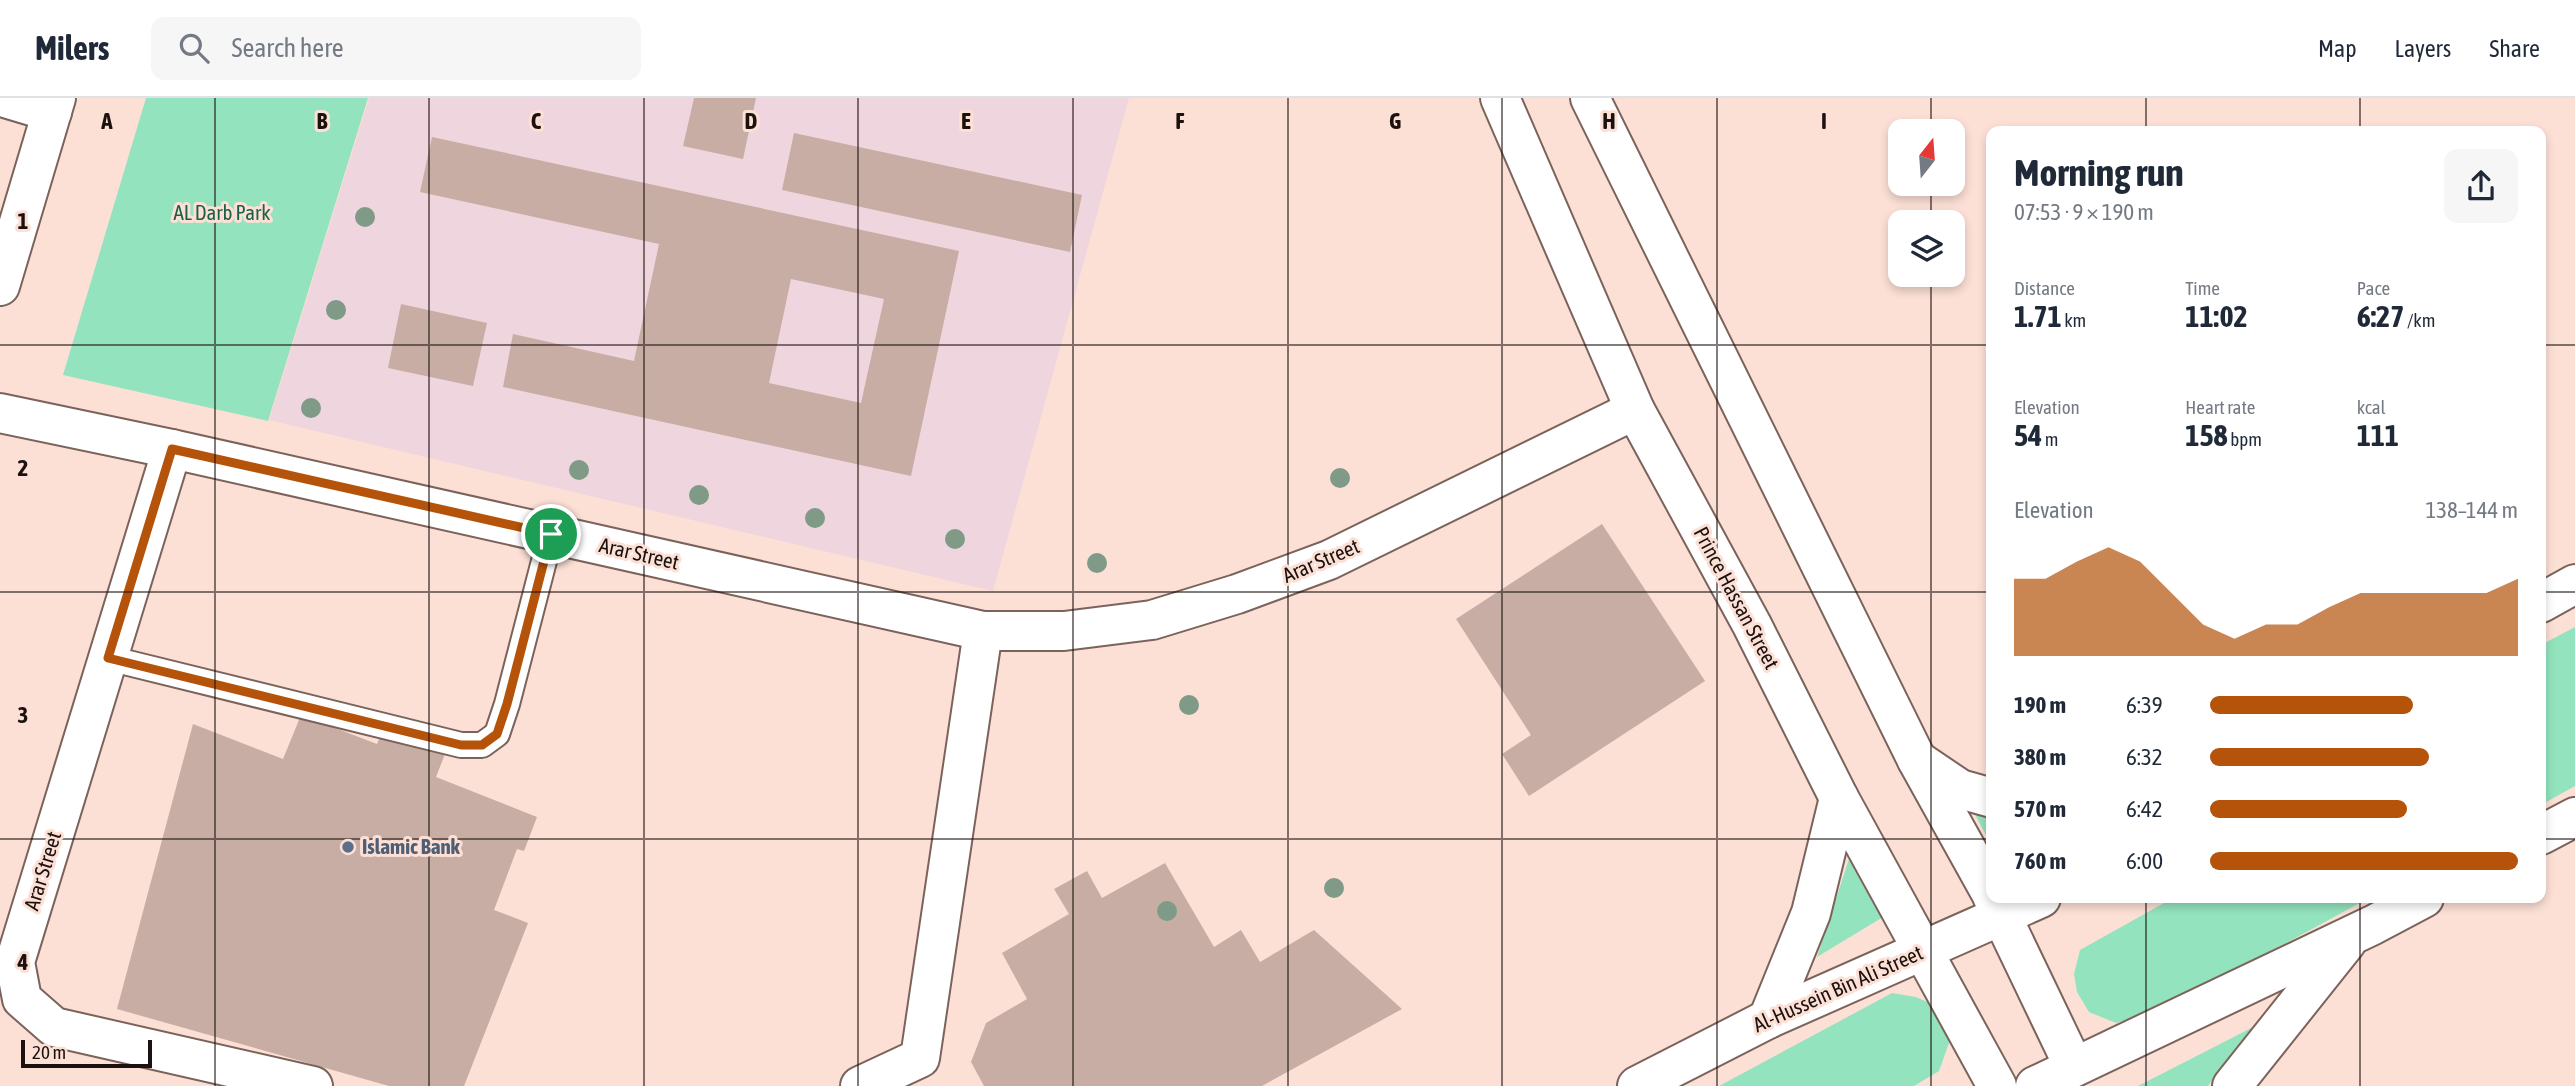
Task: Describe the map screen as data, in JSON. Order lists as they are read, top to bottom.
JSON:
{
  "streets": {
    "main road": ["Arar Street", "Prince Hassan Street", "Al-Hussein Bin Ali Street"]
  },
  "crossings": [
    ["Arar Street", "Prince Hassan Street"],
    ["Prince Hassan Street", "Al-Hussein Bin Ali Street"]
  ],
  "parks": ["AL Darb Park"],
  "places": ["Islamic Bank"],
  "scale_bar": "20 m",
  "north": "top",
  "page": {
    "header": "Milers",
    "search": "Search here",
    "nav": ["Map", "Layers", "Share"],
    "heading": ["Morning run", "07:53 · 9 × 190 m"],
    "stats": [
      ["Distance", "1.71 km"],
      ["Time", "11:02"],
      ["Pace", "6:27 /km"],
      ["Elevation", "54 m"],
      ["Heart rate", "158 bpm"],
      ["kcal", "111"]
    ],
    "chart": ["Elevation", "138–144 m"],
    "list": [
      {
        "name": "190 m",
        "note": "6:39"
      },
      {
        "name": "380 m",
        "note": "6:32"
      },
      {
        "name": "570 m",
        "note": "6:42"
      },
      {
        "name": "760 m",
        "note": "6:00"
      }
    ],
    "scale": "20 m"
  },
  "grid": {
    "columns": [
      "A",
      "B",
      "C",
      "D",
      "E",
      "F",
      "G",
      "H",
      "I"
    ],
    "rows": [
      "1",
      "2",
      "3",
      "4"
    ]
  }
}
